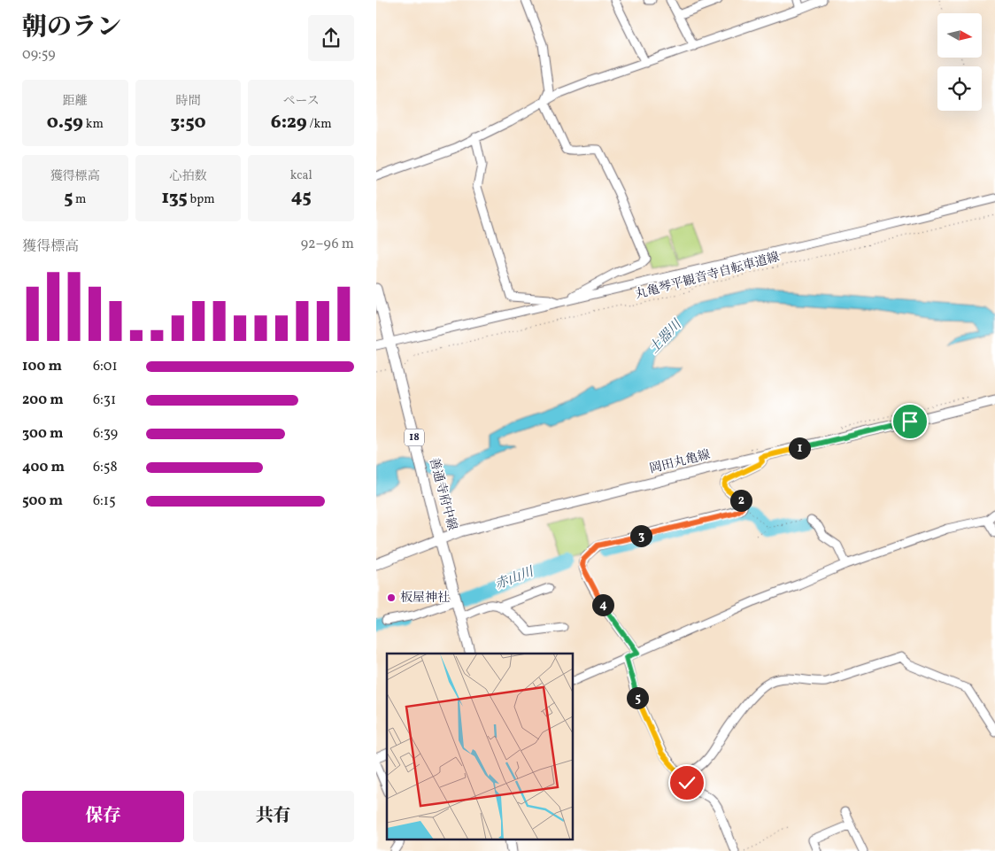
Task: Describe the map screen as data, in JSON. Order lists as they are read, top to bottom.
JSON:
{
  "streets": {
    "main road": ["18", "岡田丸亀線", "善通寺府中線"],
    "path": ["丸亀琴平観音寺自転車道線"]
  },
  "crossings": [
    ["岡田丸亀線", "善通寺府中線"]
  ],
  "water": ["土器川", "赤山川"],
  "places": ["板屋神社"],
  "north": "right",
  "page": {
    "heading": ["朝のラン", "09:59"],
    "stats": [
      ["距離", "0.59 km"],
      ["時間", "3:50"],
      ["ペース", "6:29 /km"],
      ["獲得標高", "5 m"],
      ["心拍数", "135 bpm"],
      ["kcal", "45"]
    ],
    "chart": ["獲得標高", "92–96 m"],
    "list": [
      {
        "name": "100 m",
        "note": "6:01"
      },
      {
        "name": "200 m",
        "note": "6:31"
      },
      {
        "name": "300 m",
        "note": "6:39"
      },
      {
        "name": "400 m",
        "note": "6:58"
      },
      {
        "name": "500 m",
        "note": "6:15"
      }
    ],
    "pins": [
      "1",
      "2",
      "3",
      "4",
      "5"
    ],
    "buttons": ["保存", "共有"]
  }
}
